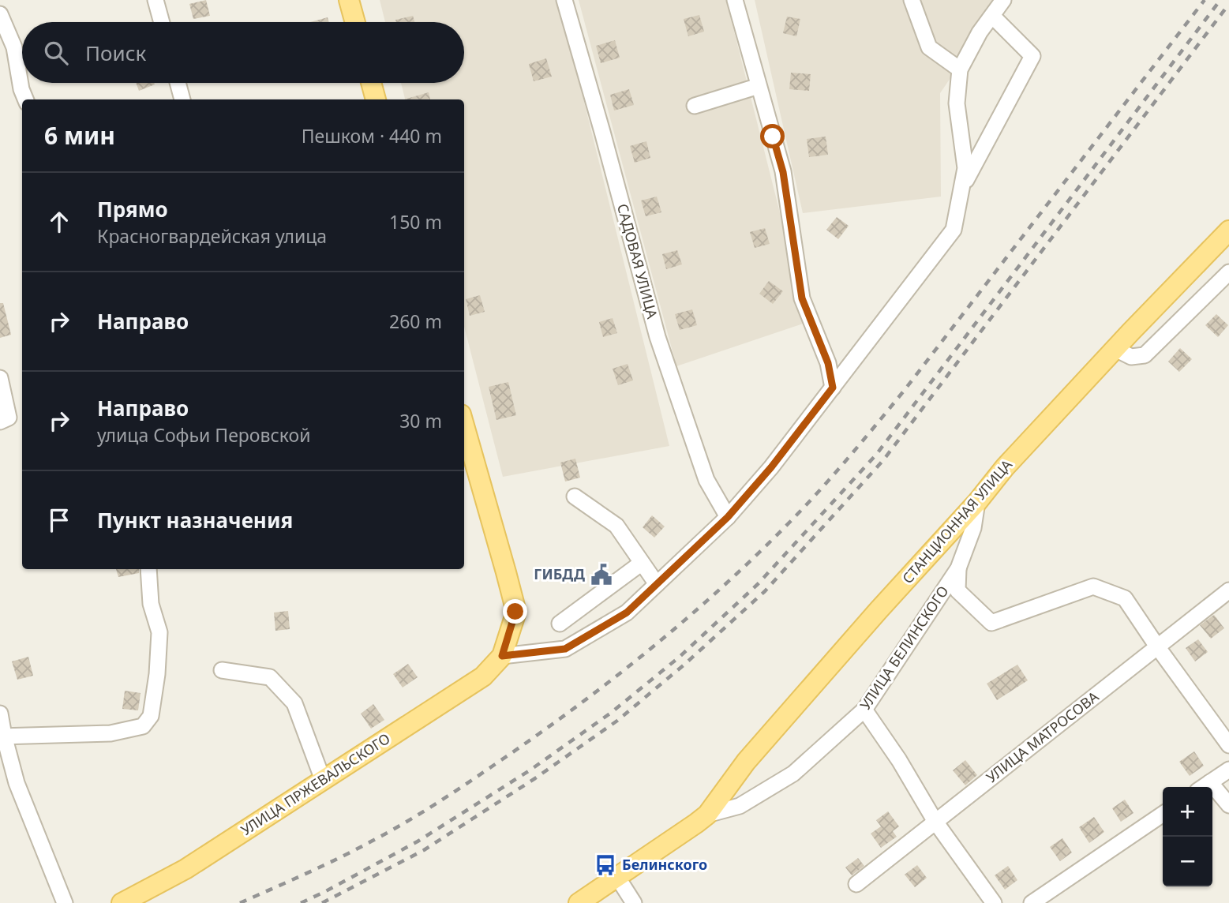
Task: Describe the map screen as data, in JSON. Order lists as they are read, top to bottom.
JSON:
{
  "streets": {
    "main road": ["СТАНЦИОННАЯ УЛИЦА", "УЛИЦА БЕЛИНСКОГО", "УЛИЦА ПРЖЕВАЛЬСКОГО"],
    "street": ["САДОВАЯ УЛИЦА", "УЛИЦА МАТРОСОВА"]
  },
  "crossings": [
    ["СТАНЦИОННАЯ УЛИЦА", "УЛИЦА БЕЛИНСКОГО"]
  ],
  "places": {
    "public building": ["ГИБДД"],
    "bus stop": ["Белинского"]
  },
  "page": {
    "search": "Поиск",
    "heading": ["6 мин", "Пешком · 440 m"],
    "list": [
      ["Прямо", "Красногвардейская улица", "150 m"],
      ["Направо", "260 m"],
      ["Направо", "улица Софьи Перовской", "30 m"],
      "Пункт назначения"
    ],
    "map_buttons": ["+", "−"]
  }
}
